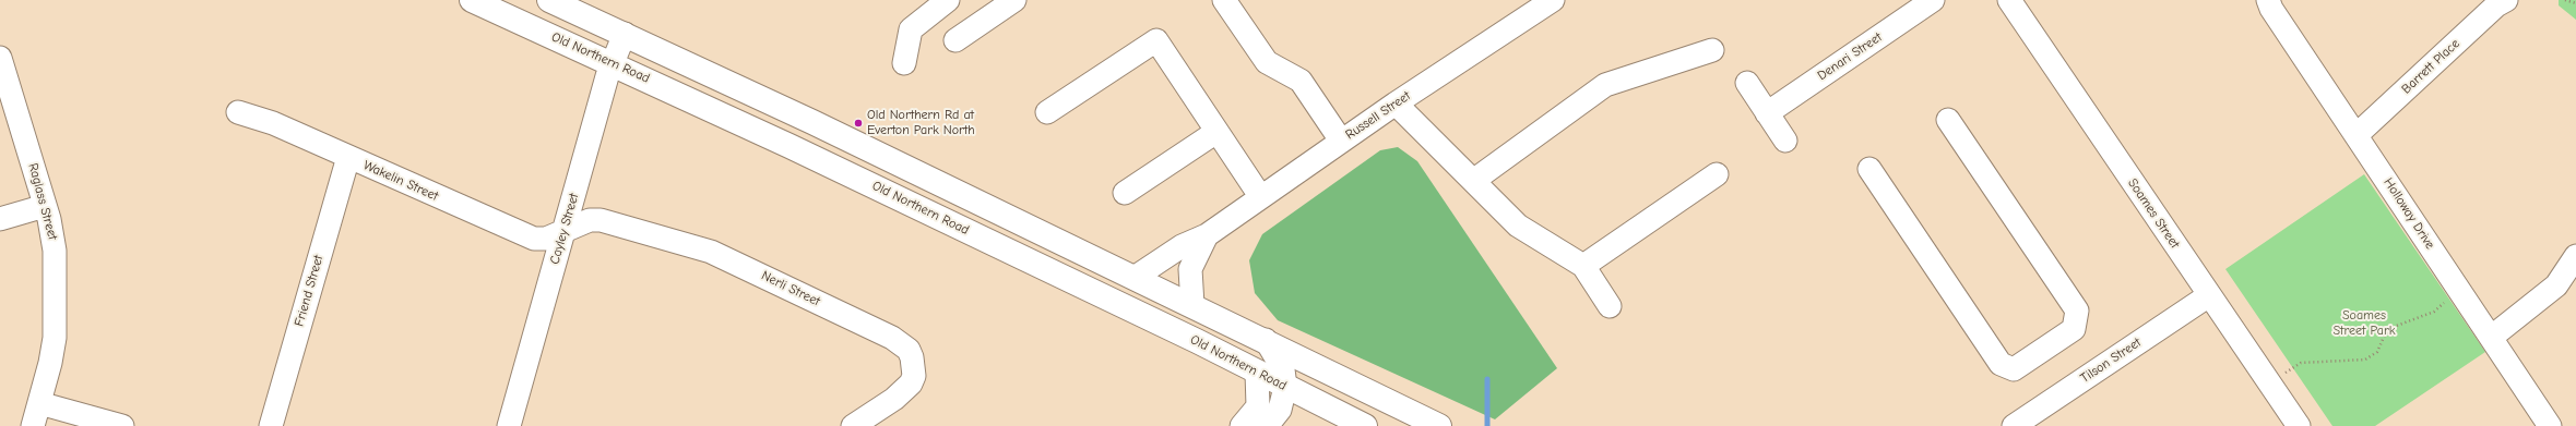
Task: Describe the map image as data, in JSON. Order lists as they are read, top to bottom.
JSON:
{
  "streets": {
    "highway": ["Old Northern Road"],
    "street": [
      "Denari Street",
      "Barrett Place",
      "Russell Street",
      "Wakelin Street",
      "Raglass Street",
      "Soames Street",
      "Holloway Drive",
      "Cayley Street",
      "Nerli Street",
      "Friend Street",
      "Tilson Street"
    ]
  },
  "crossings": [
    ["Old Northern Road", "Cayley Street"],
    ["Barrett Place", "Holloway Drive"],
    ["Wakelin Street", "Cayley Street"],
    ["Wakelin Street", "Nerli Street"],
    ["Wakelin Street", "Friend Street"],
    ["Soames Street", "Tilson Street"],
    ["Cayley Street", "Nerli Street"]
  ],
  "parks": ["Soames Street Park"],
  "places": ["Old Northern Rd at Everton Park North"]
}
